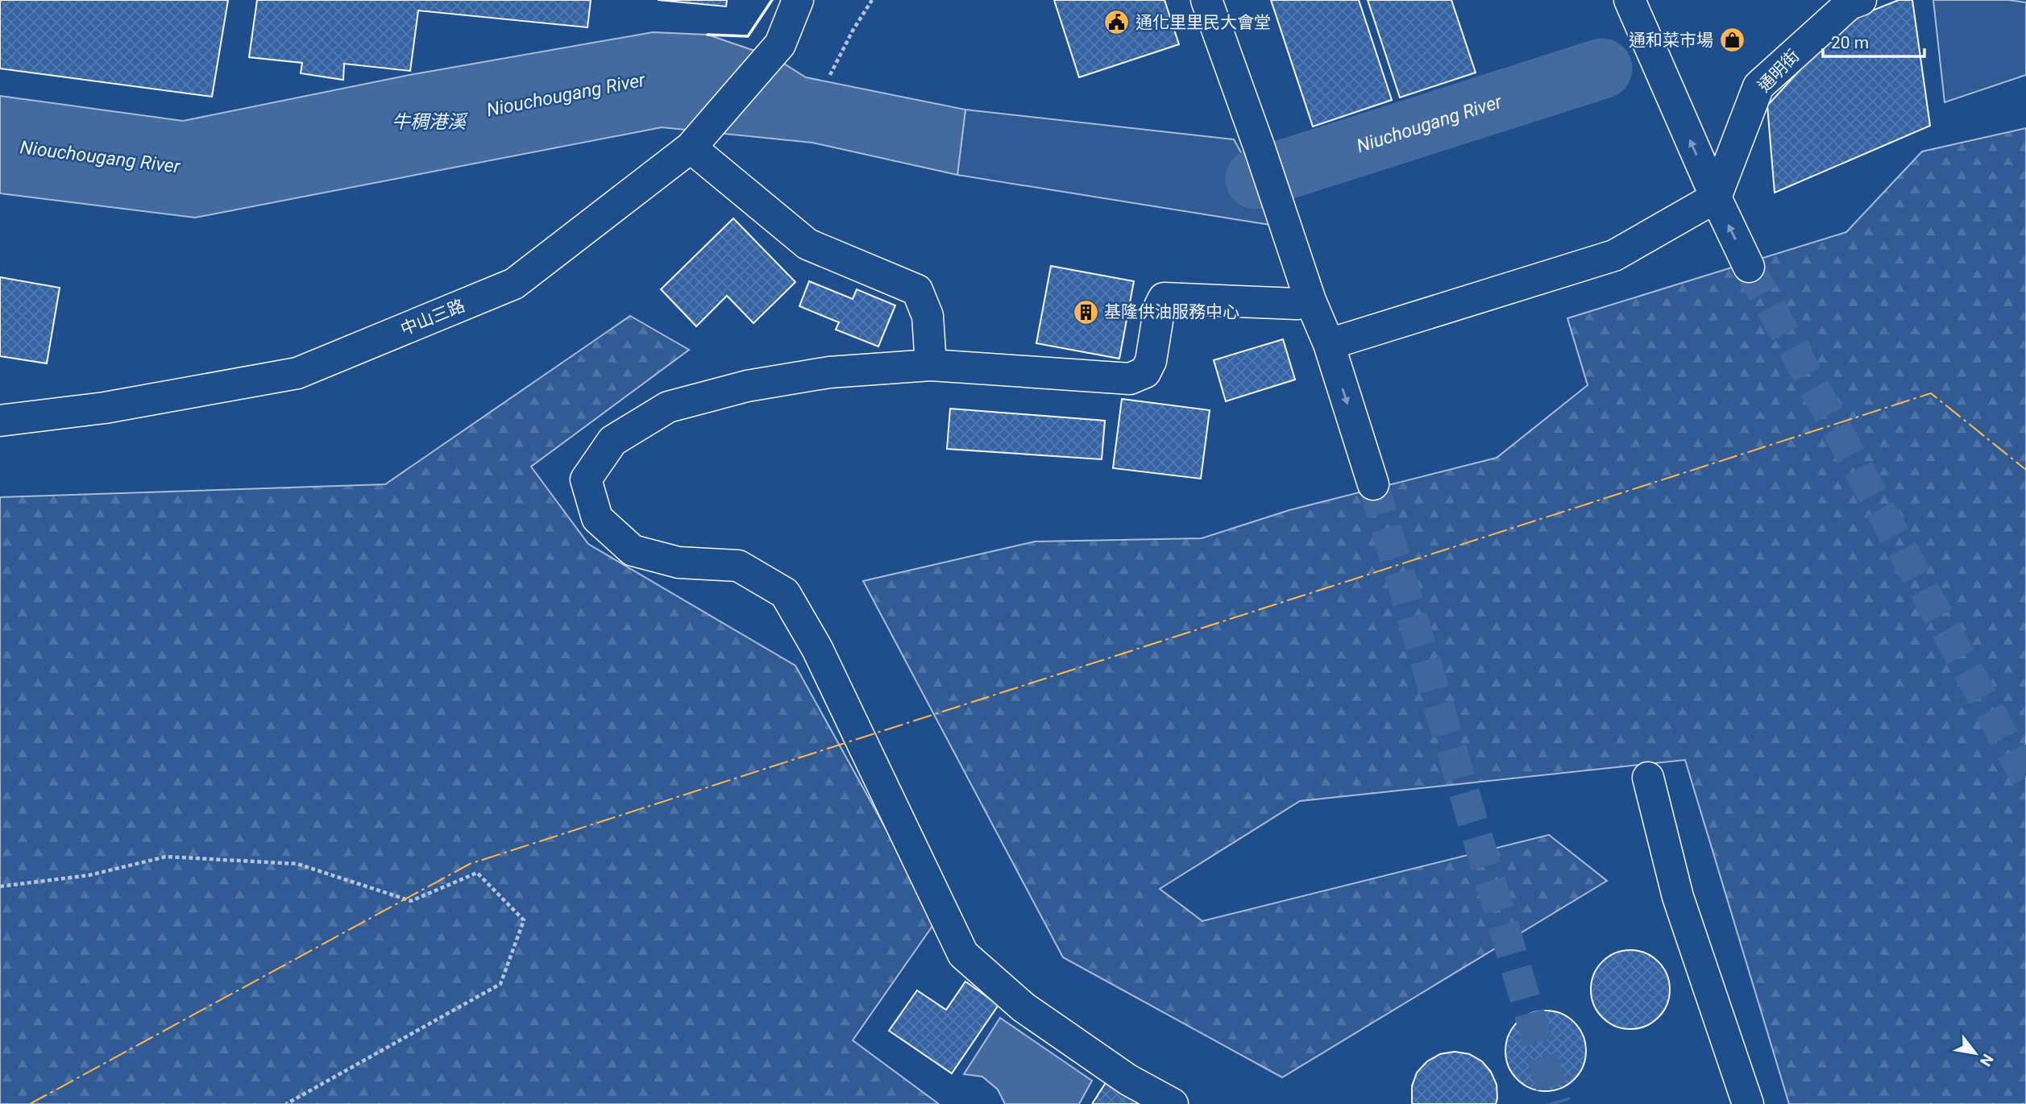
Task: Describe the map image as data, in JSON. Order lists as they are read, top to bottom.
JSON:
{
  "streets": {
    "street": ["通明街", "中山三路"]
  },
  "water": ["Niouchougang River", "牛稠港溪", "Niuchougang River"],
  "places": {
    "public building": ["通化里里民大會堂"],
    "shop": ["通和菜市場"],
    "building": ["基隆供油服務中心"]
  },
  "scale_bar": "20 m",
  "north": "bottom right"
}
